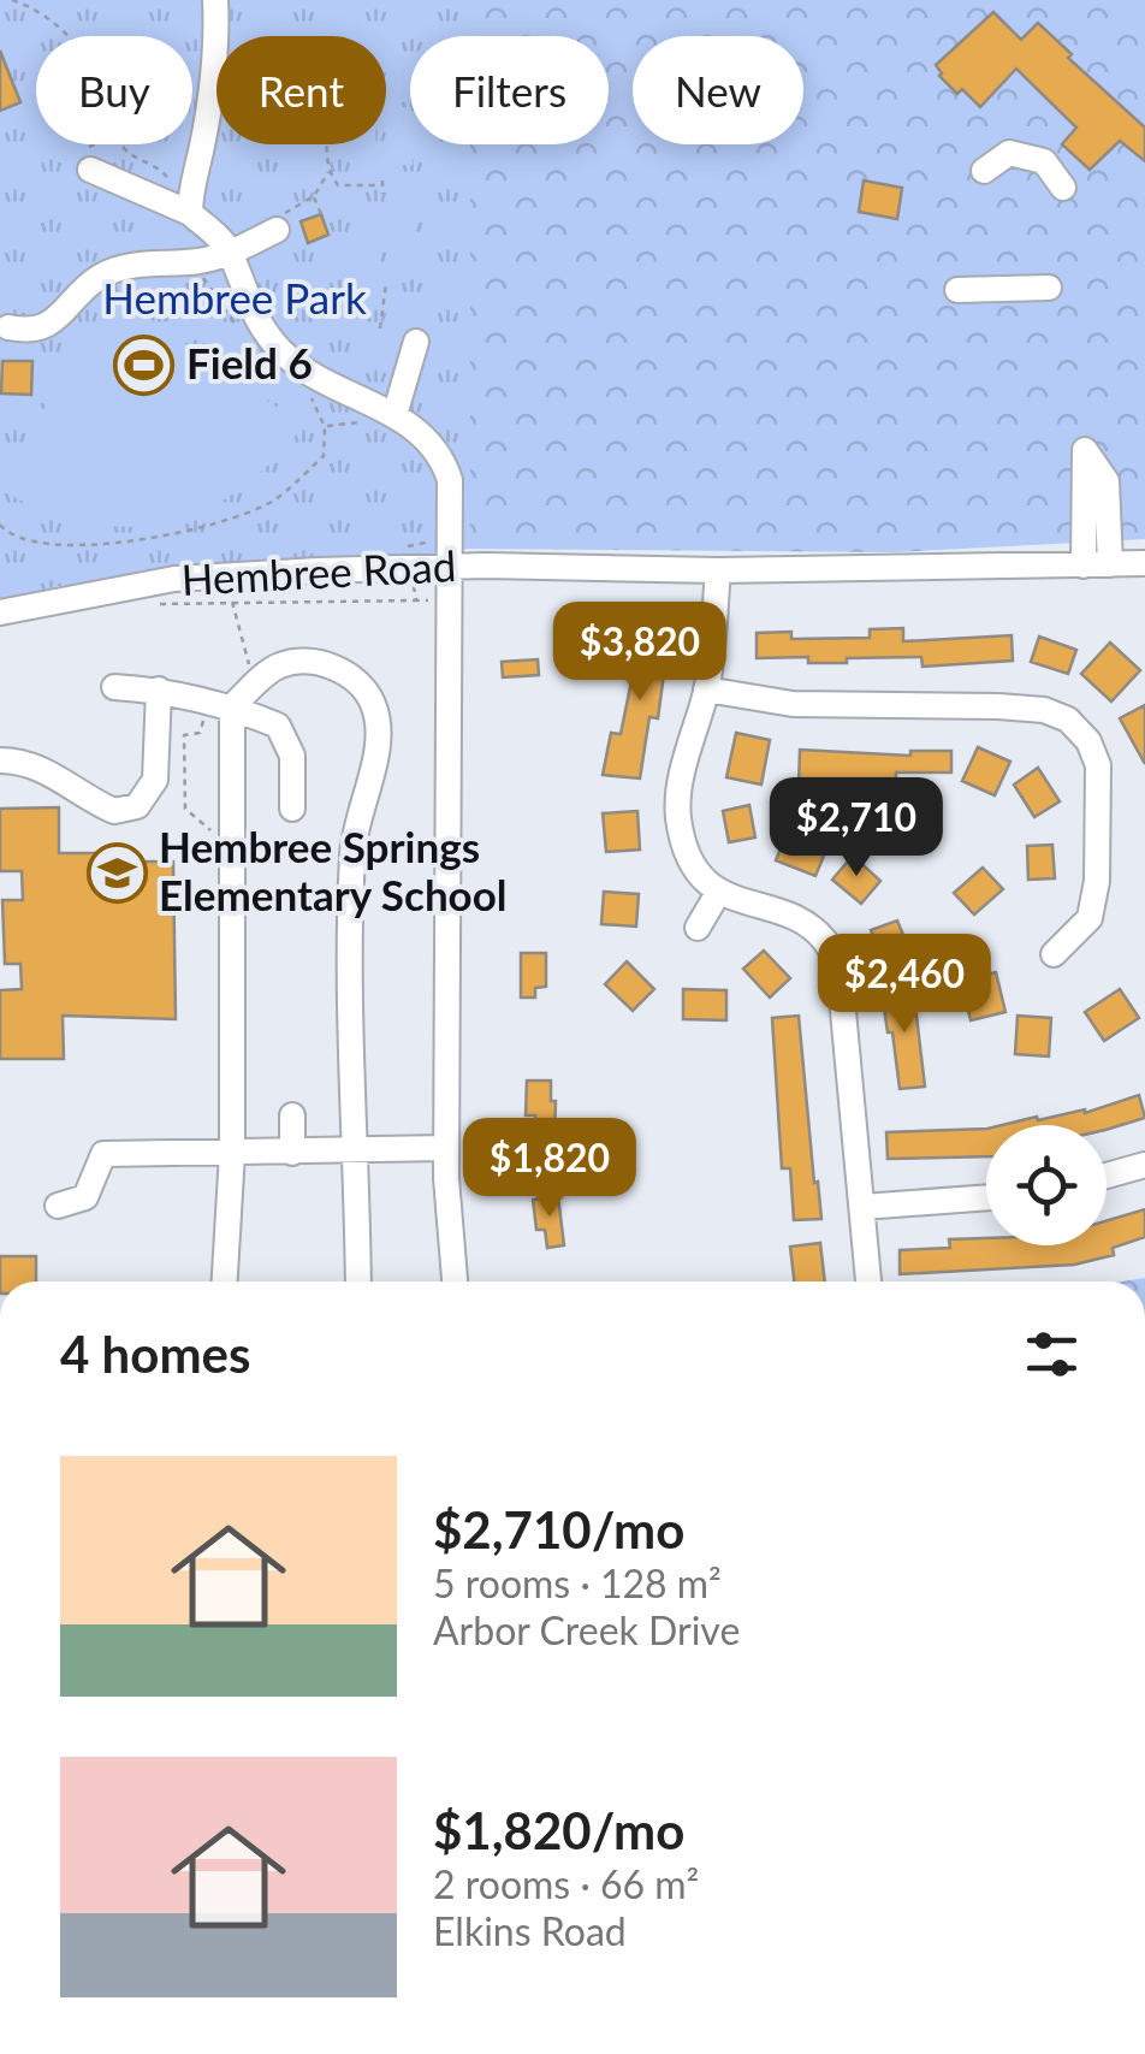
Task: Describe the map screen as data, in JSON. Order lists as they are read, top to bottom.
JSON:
{
  "streets": {
    "street": ["Hembree Road"]
  },
  "parks": ["Hembree Park"],
  "places": {
    "sports": ["Field 6"],
    "school or university": ["Hembree Springs Elementary School"]
  },
  "page": {
    "chip": [
      "Buy",
      "Rent",
      "Filters",
      "New"
    ],
    "price": [
      "$3,820",
      "$2,710",
      "$2,460",
      "$1,820"
    ],
    "heading": "4 homes",
    "list": [
      {
        "name": "$2,710/mo",
        "note": "5 rooms · 128 m² · Arbor Creek Drive"
      },
      {
        "name": "$1,820/mo",
        "note": "2 rooms · 66 m² · Elkins Road"
      }
    ]
  }
}
